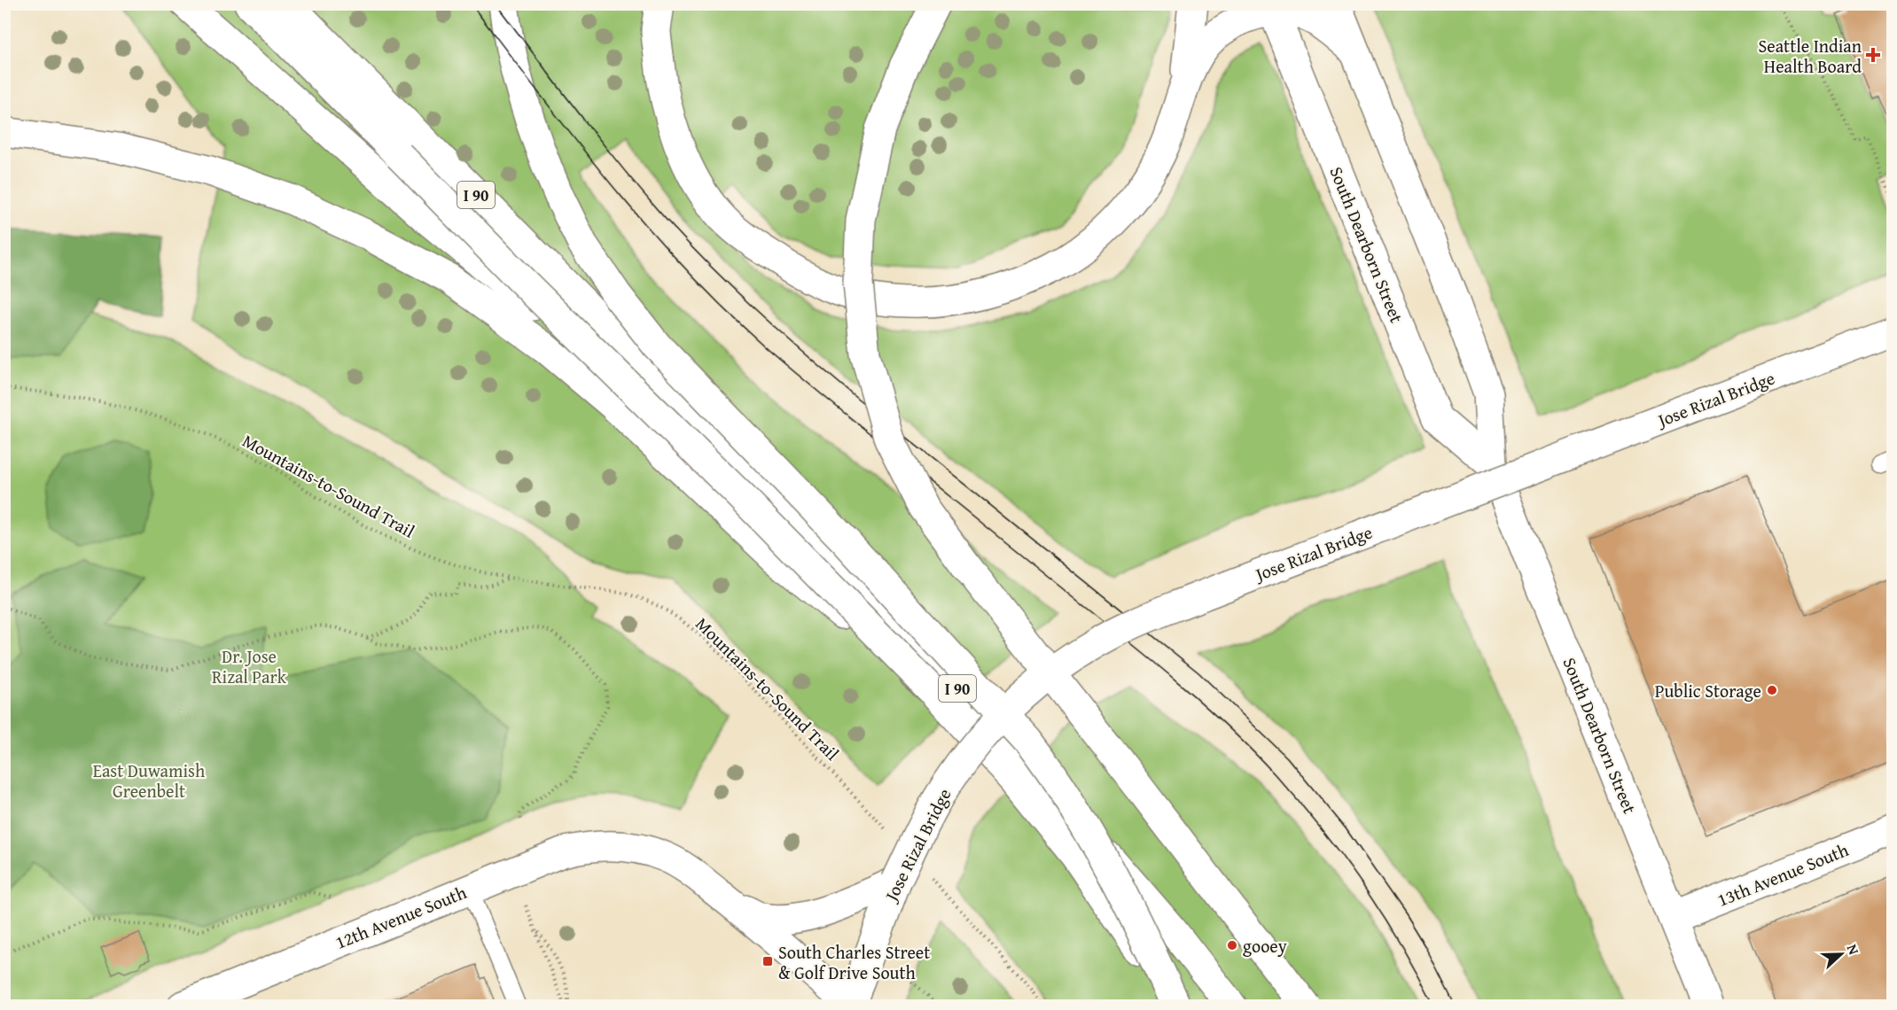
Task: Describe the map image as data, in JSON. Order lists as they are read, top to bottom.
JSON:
{
  "streets": {
    "main road": [
      "I 90",
      "South Dearborn Street",
      "Jose Rizal Bridge",
      "13th Avenue South",
      "12th Avenue South"
    ],
    "path": ["Mountains-to-Sound Trail"]
  },
  "crossings": [
    ["South Dearborn Street", "13th Avenue South"]
  ],
  "parks": ["Dr. Jose Rizal Park", "East Duwamish Greenbelt"],
  "places": {
    "health": ["Seattle Indian Health Board"],
    "other": ["Public Storage", "gooey"],
    "transit": ["South Charles Street & Golf Drive South"]
  },
  "north": "right"
}
